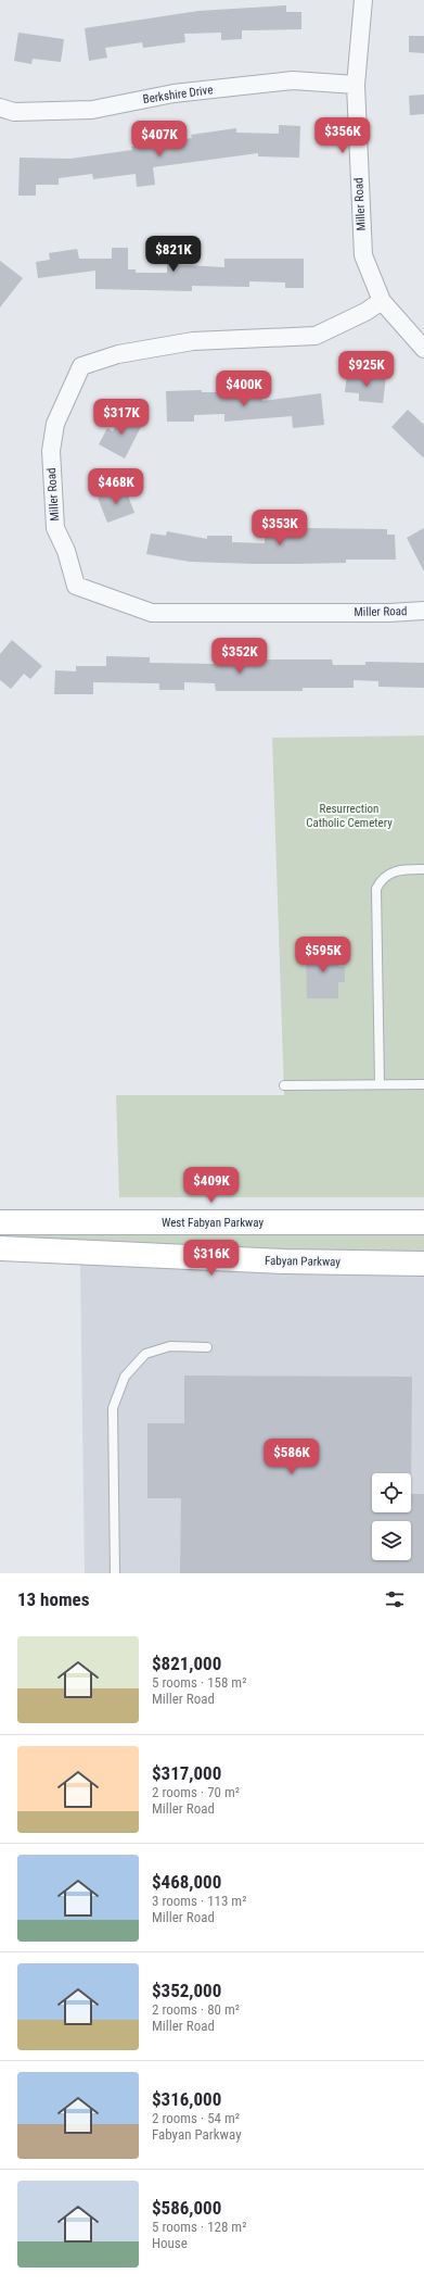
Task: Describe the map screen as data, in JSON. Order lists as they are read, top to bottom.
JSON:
{
  "streets": {
    "main road": ["West Fabyan Parkway", "Fabyan Parkway"],
    "street": ["Berkshire Drive", "Miller Road"]
  },
  "crossings": [
    ["Berkshire Drive", "Miller Road"]
  ],
  "parks": ["Resurrection Catholic Cemetery"],
  "page": {
    "price": [
      "$356K",
      "$407K",
      "$821K",
      "$925K",
      "$400K",
      "$317K",
      "$468K",
      "$353K",
      "$352K",
      "$595K",
      "$409K",
      "$316K",
      "$586K"
    ],
    "heading": "13 homes",
    "list": [
      {
        "name": "$821,000",
        "note": "5 rooms · 158 m² · Miller Road"
      },
      {
        "name": "$317,000",
        "note": "2 rooms · 70 m² · Miller Road"
      },
      {
        "name": "$468,000",
        "note": "3 rooms · 113 m² · Miller Road"
      },
      {
        "name": "$352,000",
        "note": "2 rooms · 80 m² · Miller Road"
      },
      {
        "name": "$316,000",
        "note": "2 rooms · 54 m² · Fabyan Parkway"
      },
      {
        "name": "$586,000",
        "note": "5 rooms · 128 m² · House"
      }
    ]
  }
}
